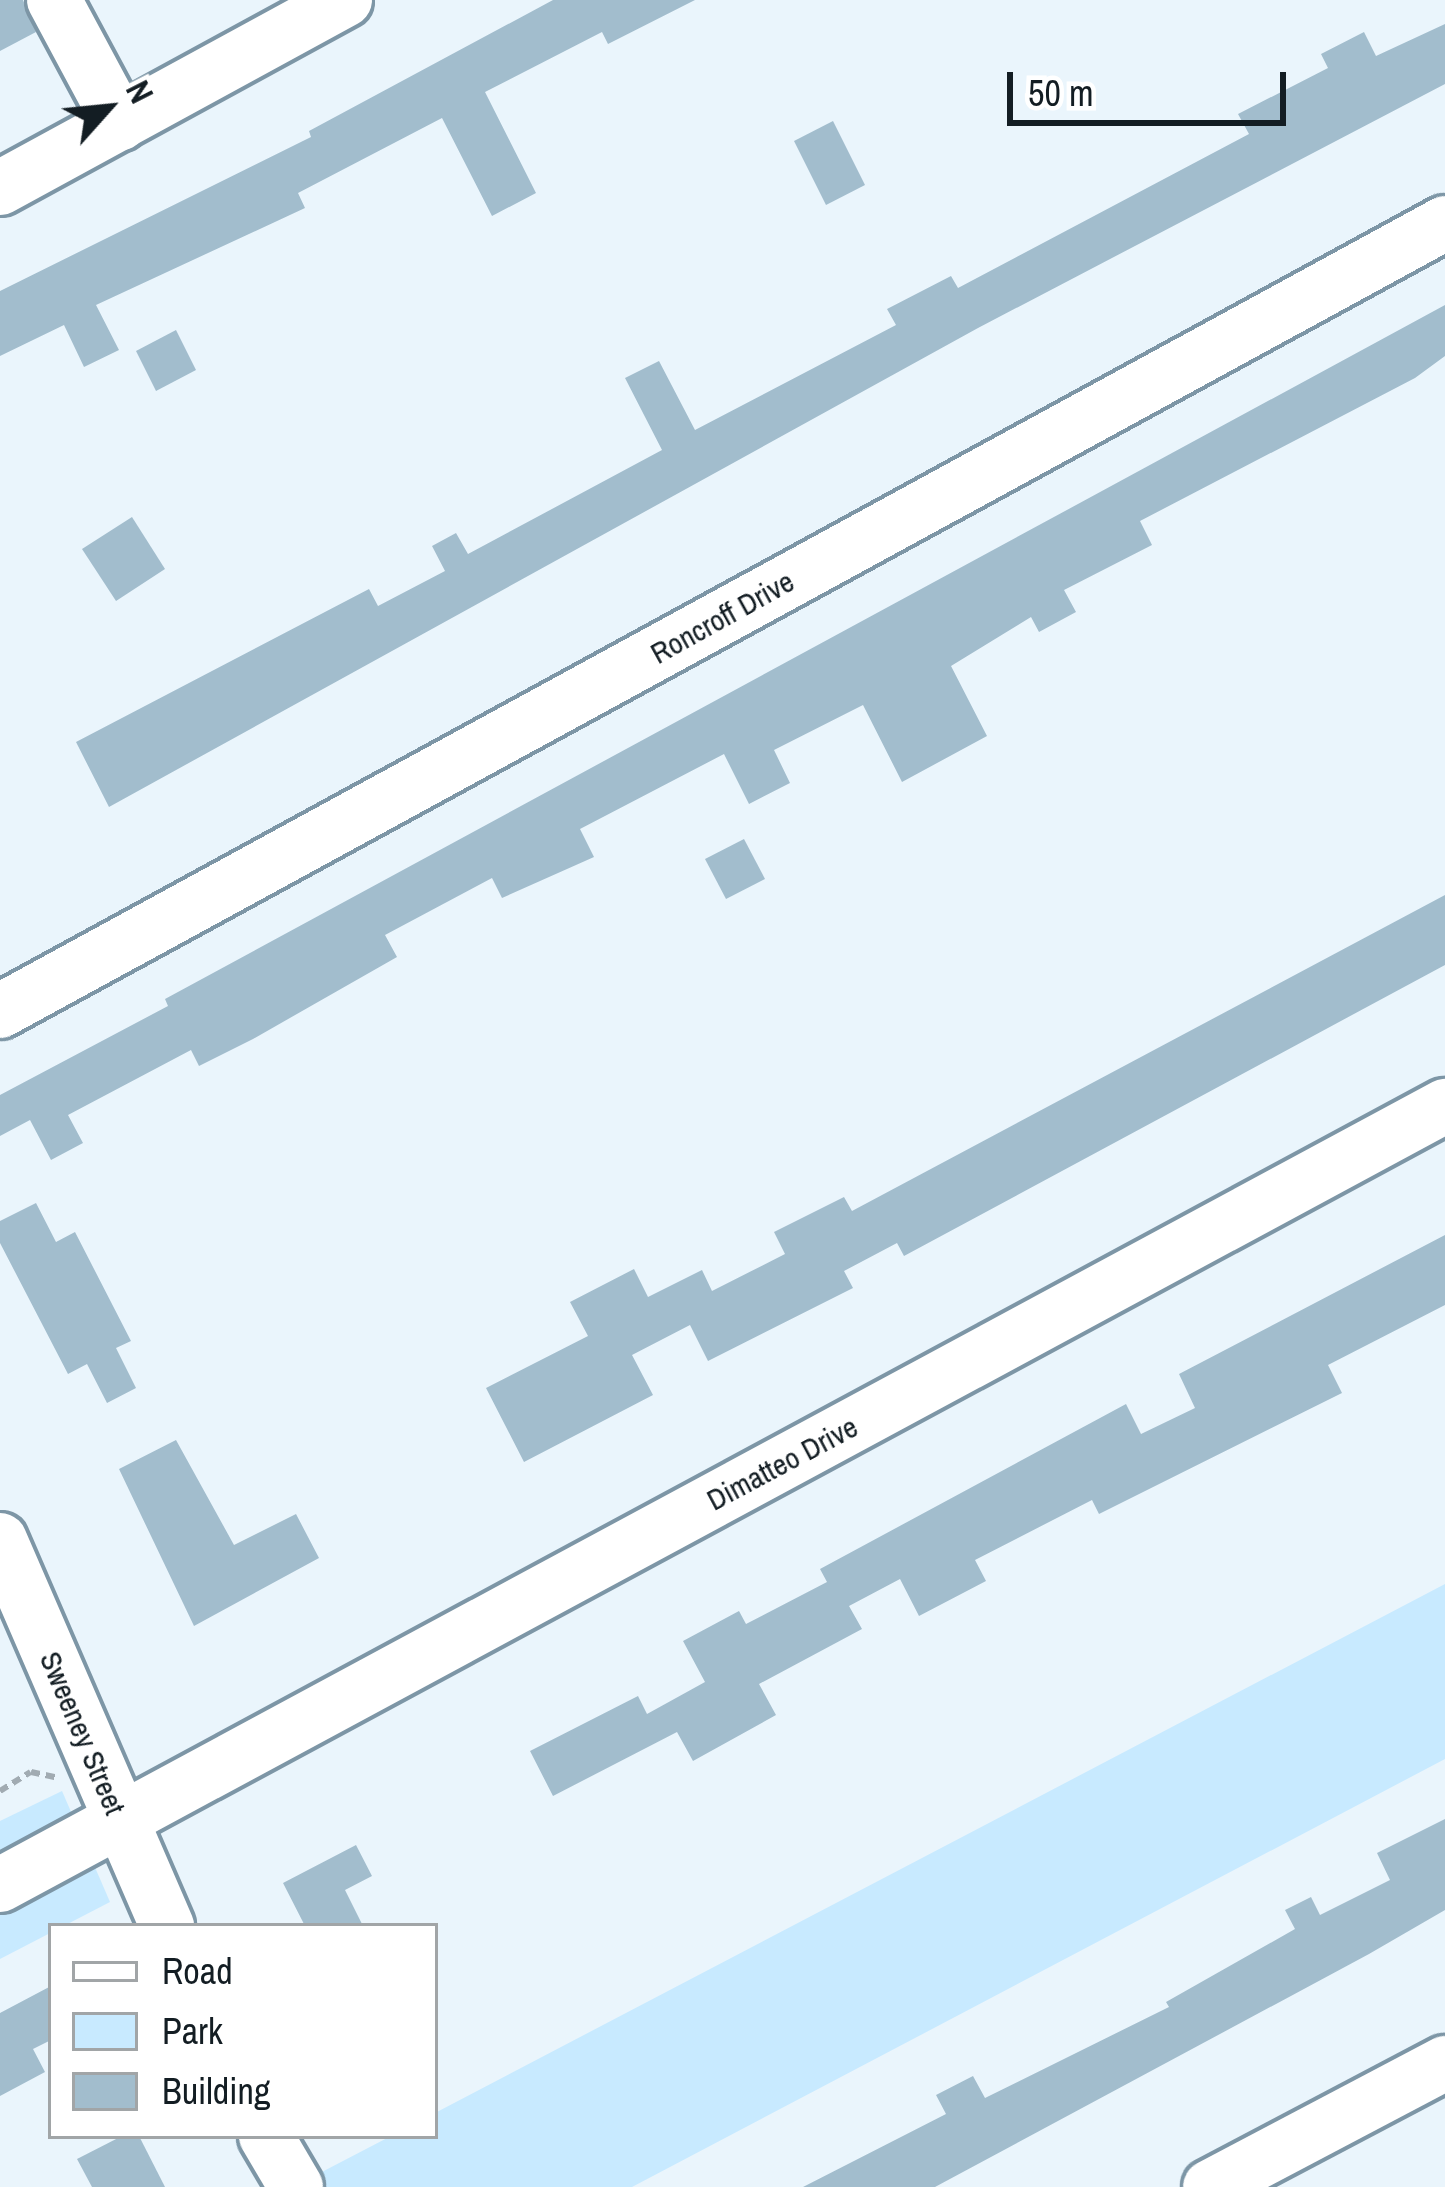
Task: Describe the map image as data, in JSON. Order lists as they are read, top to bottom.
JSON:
{
  "streets": {
    "street": ["Roncroff Drive", "Dimatteo Drive", "Sweeney Street"]
  },
  "crossings": [
    ["Dimatteo Drive", "Sweeney Street"]
  ],
  "legend": ["Road", "Park", "Building"],
  "scale_bar": "50 m",
  "north": "top right"
}
